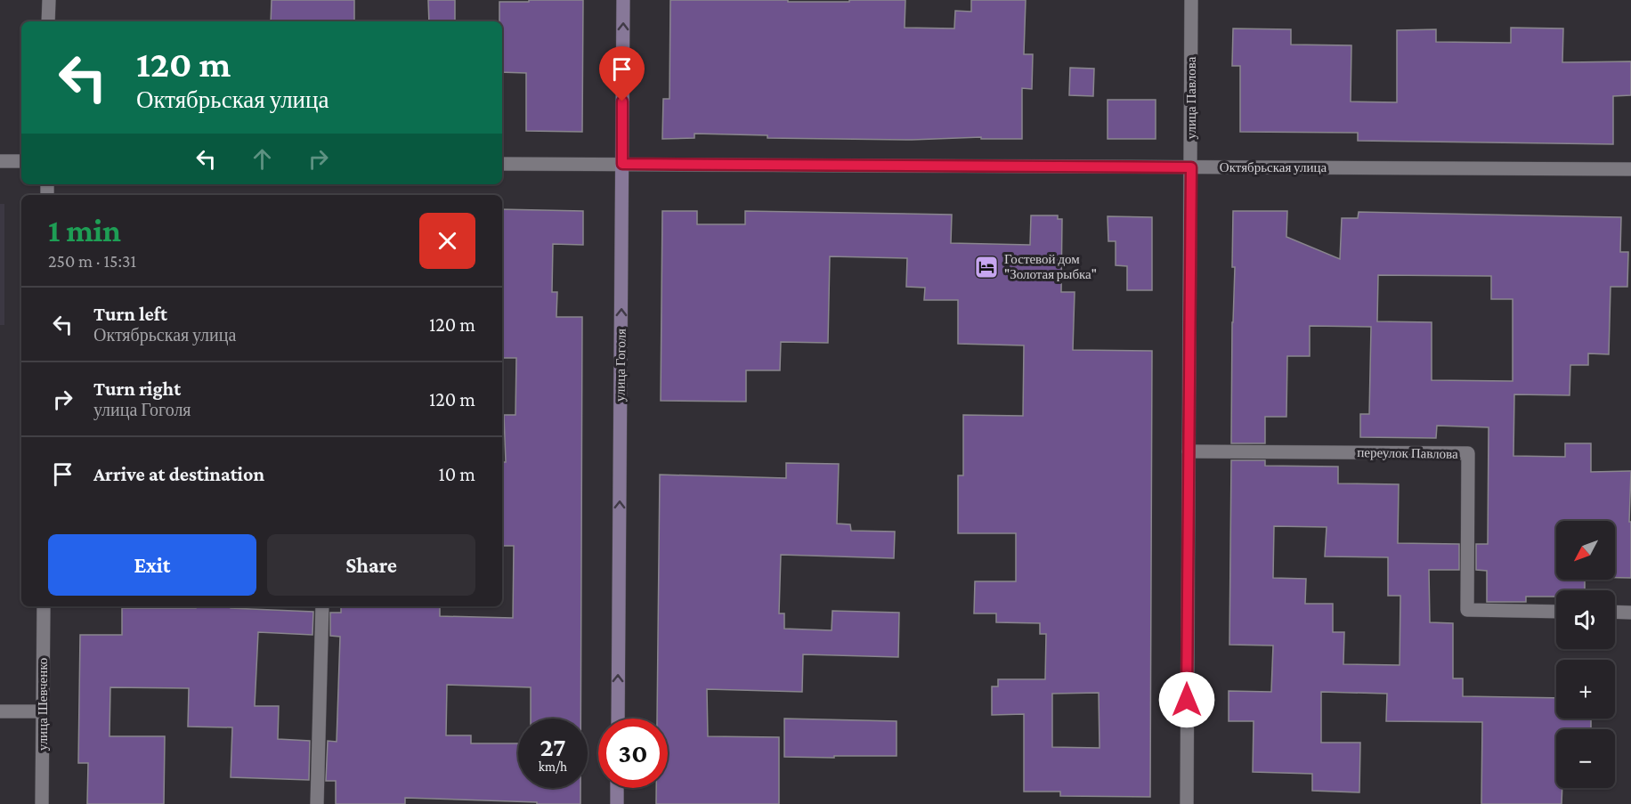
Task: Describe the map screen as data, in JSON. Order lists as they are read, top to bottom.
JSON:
{
  "streets": {
    "street": [
      "улица Павлова",
      "Октябрьская улица",
      "улица Гоголя",
      "переулок Павлова",
      "улица Шевченко"
    ]
  },
  "crossings": [
    ["улица Павлова", "Октябрьская улица"],
    ["улица Павлова", "переулок Павлова"],
    ["Октябрьская улица", "улица Гоголя"]
  ],
  "one_way": ["улица Гоголя"],
  "places": {
    "hotel": ["Гостевой дом \"Золотая рыбка\""]
  },
  "north": "bottom left",
  "page": {
    "turn": ["120 m", "Октябрьская улица"],
    "heading": ["1 min", "250 m · 15:31"],
    "list": [
      {
        "name": "Turn left",
        "note": "Октябрьская улица",
        "value": "120 m"
      },
      {
        "name": "Turn right",
        "note": "улица Гоголя",
        "value": "120 m"
      },
      {
        "name": "Arrive at destination",
        "value": "10 m"
      }
    ],
    "map_buttons": ["+", "−"],
    "buttons": ["Exit", "Share"],
    "speed": "27 km/h",
    "limit": "30"
  }
}
